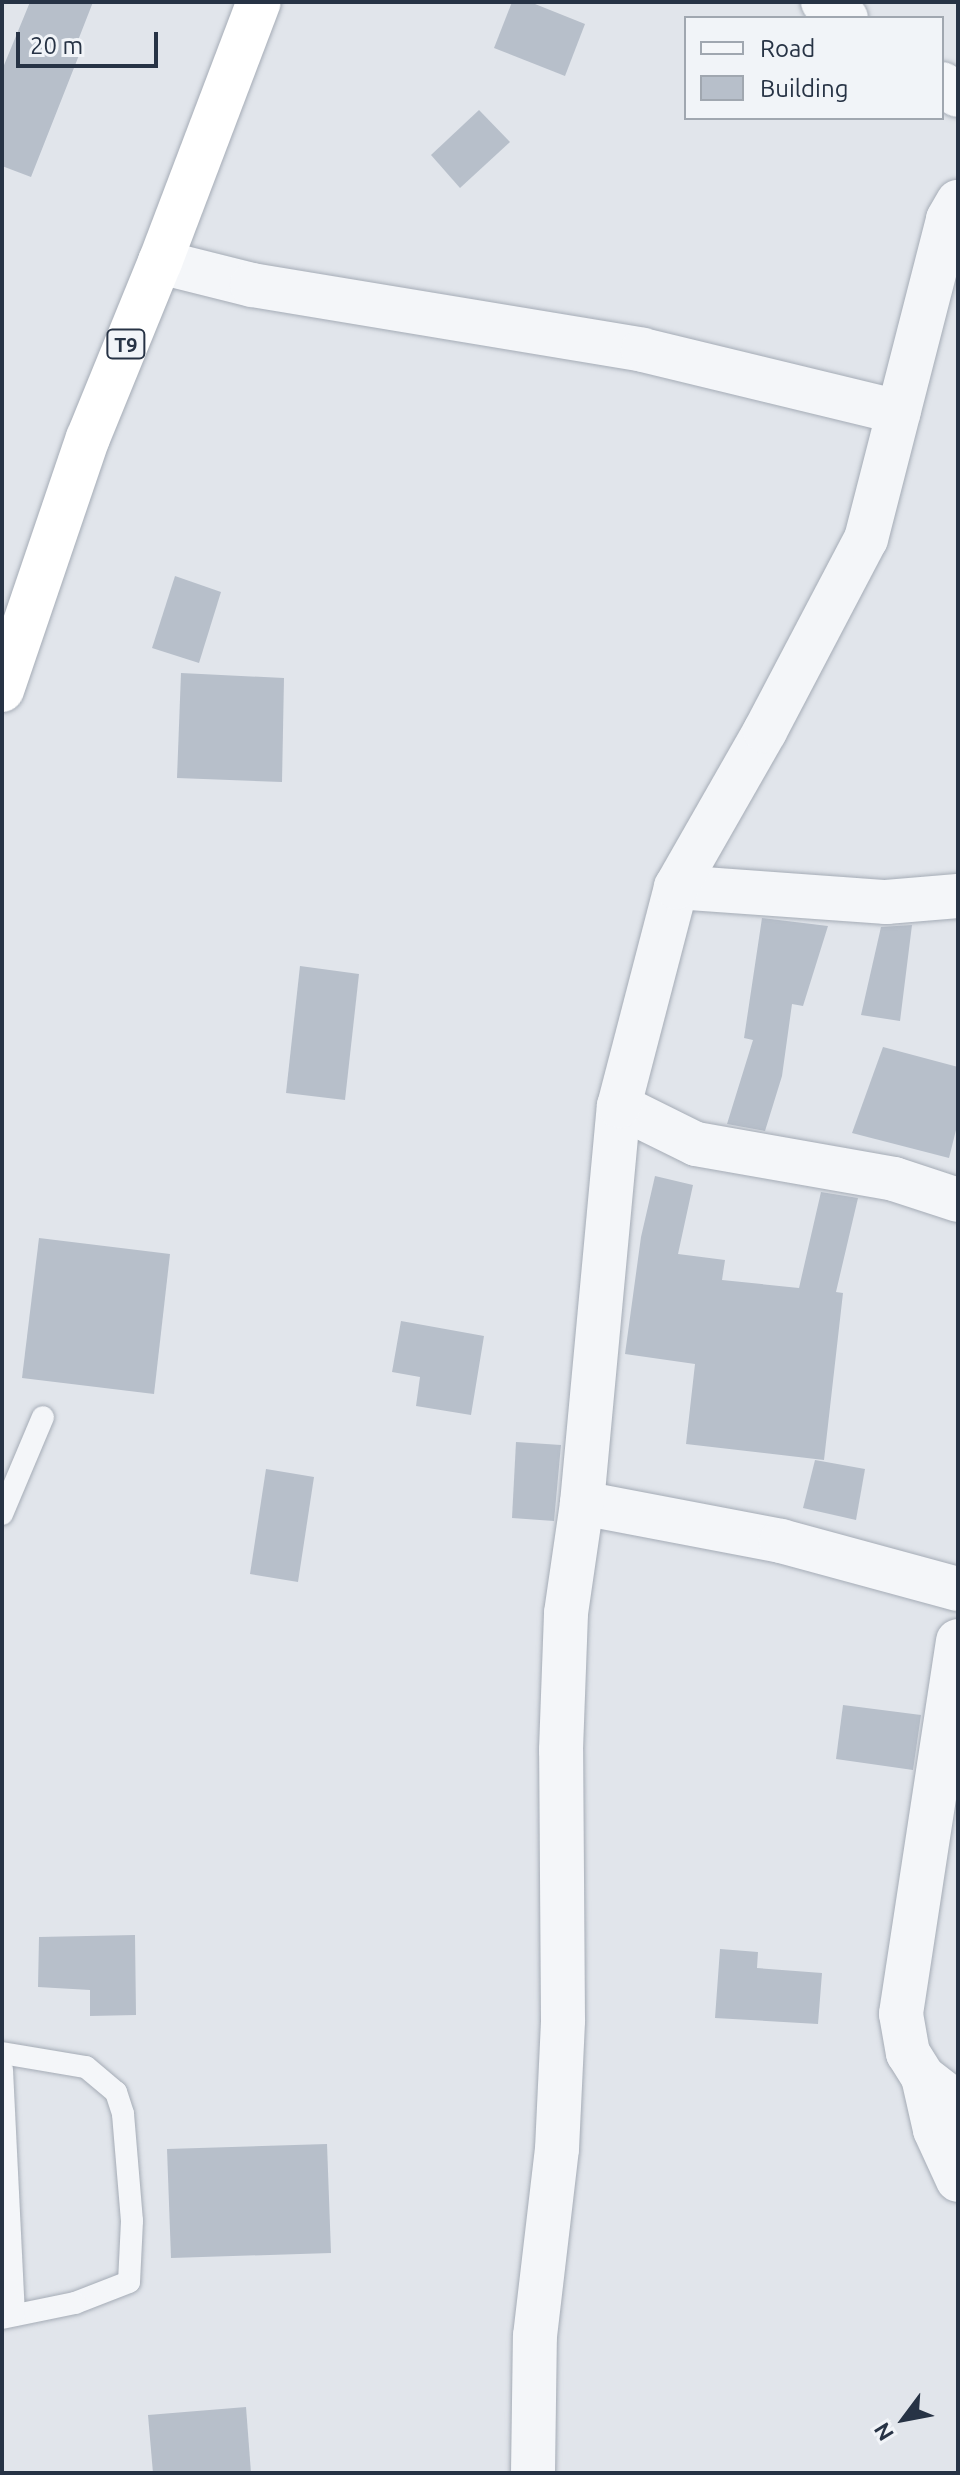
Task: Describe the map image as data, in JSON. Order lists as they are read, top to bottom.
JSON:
{
  "streets": {
    "highway": ["T9"]
  },
  "legend": ["Road", "Building"],
  "scale_bar": "20 m",
  "north": "bottom left"
}
